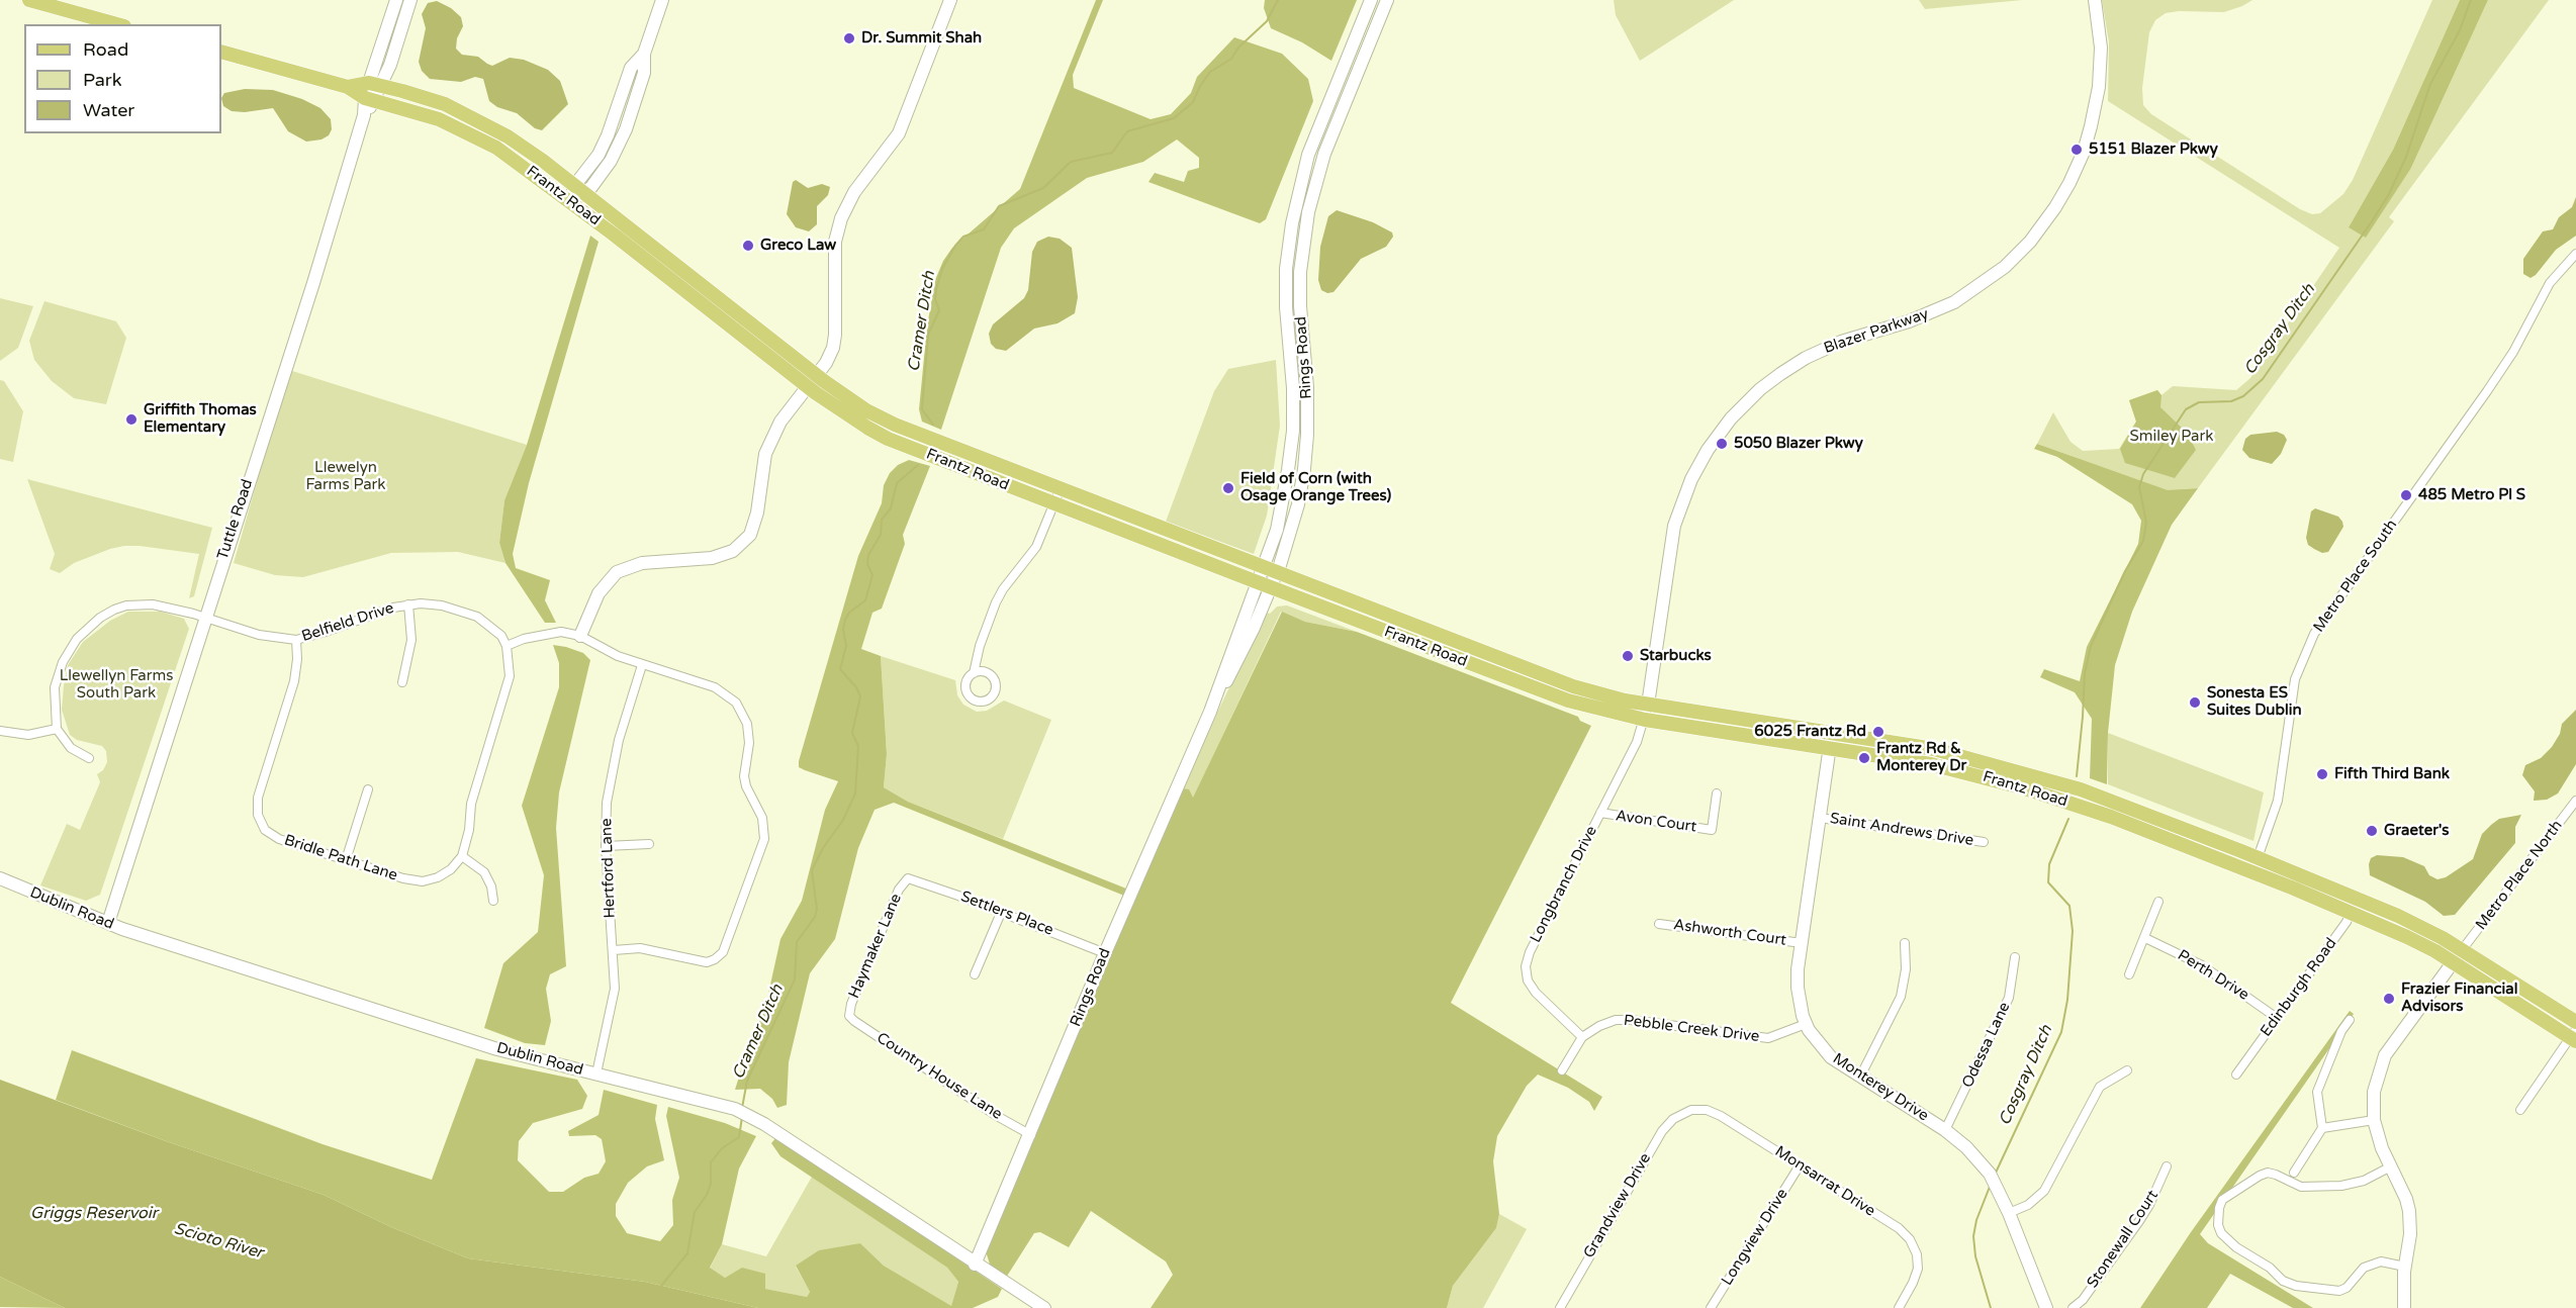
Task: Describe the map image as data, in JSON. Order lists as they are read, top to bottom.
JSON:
{
  "streets": {
    "main road": [
      "Frantz Road",
      "Blazer Parkway",
      "Rings Road",
      "Tuttle Road",
      "Dublin Road",
      "Monterey Drive"
    ],
    "street": [
      "Metro Place South",
      "Belfield Drive",
      "Avon Court",
      "Saint Andrews Drive",
      "Bridle Path Lane",
      "Hertford Lane",
      "Metro Place North",
      "Longbranch Drive",
      "Settlers Place",
      "Ashworth Court",
      "Haymaker Lane",
      "Perth Drive",
      "Edinburgh Road",
      "Pebble Creek Drive",
      "Odessa Lane",
      "Country House Lane",
      "Monsarrat Drive",
      "Grandview Drive",
      "Longview Drive",
      "Stonewall Court"
    ]
  },
  "crossings": [
    ["Frantz Road", "Blazer Parkway"],
    ["Frantz Road", "Rings Road"],
    ["Frantz Road", "Tuttle Road"],
    ["Frantz Road", "Metro Place South"],
    ["Frantz Road", "Metro Place North"],
    ["Frantz Road", "Longbranch Drive"],
    ["Frantz Road", "Edinburgh Road"],
    ["Frantz Road", "Monterey Drive"],
    ["Blazer Parkway", "Longbranch Drive"],
    ["Rings Road", "Dublin Road"],
    ["Rings Road", "Settlers Place"],
    ["Rings Road", "Country House Lane"],
    ["Tuttle Road", "Belfield Drive"],
    ["Tuttle Road", "Dublin Road"],
    ["Belfield Drive", "Bridle Path Lane"],
    ["Avon Court", "Longbranch Drive"],
    ["Saint Andrews Drive", "Monterey Drive"],
    ["Hertford Lane", "Dublin Road"],
    ["Longbranch Drive", "Pebble Creek Drive"],
    ["Settlers Place", "Haymaker Lane"],
    ["Ashworth Court", "Monterey Drive"],
    ["Haymaker Lane", "Country House Lane"],
    ["Perth Drive", "Edinburgh Road"],
    ["Pebble Creek Drive", "Monterey Drive"],
    ["Odessa Lane", "Monterey Drive"],
    ["Monsarrat Drive", "Grandview Drive"],
    ["Monsarrat Drive", "Longview Drive"]
  ],
  "water": [
    "Cramer Ditch",
    "Cosgray Ditch",
    "Griggs Reservoir",
    "Scioto River"
  ],
  "parks": ["Smiley Park", "Llewelyn Farms Park", "Llewellyn Farms South Park"],
  "places": [
    "Dr. Summit Shah",
    "5151 Blazer Pkwy",
    "Greco Law",
    "Griffith Thomas Elementary",
    "5050 Blazer Pkwy",
    "Field of Corn (with Osage Orange Trees)",
    "485 Metro Pl S",
    "Starbucks",
    "Sonesta ES Suites Dublin",
    "6025 Frantz Rd",
    "Frantz Rd & Monterey Dr",
    "Fifth Third Bank",
    "Graeter's",
    "Frazier Financial Advisors"
  ],
  "legend": ["Road", "Park", "Water"]
}
